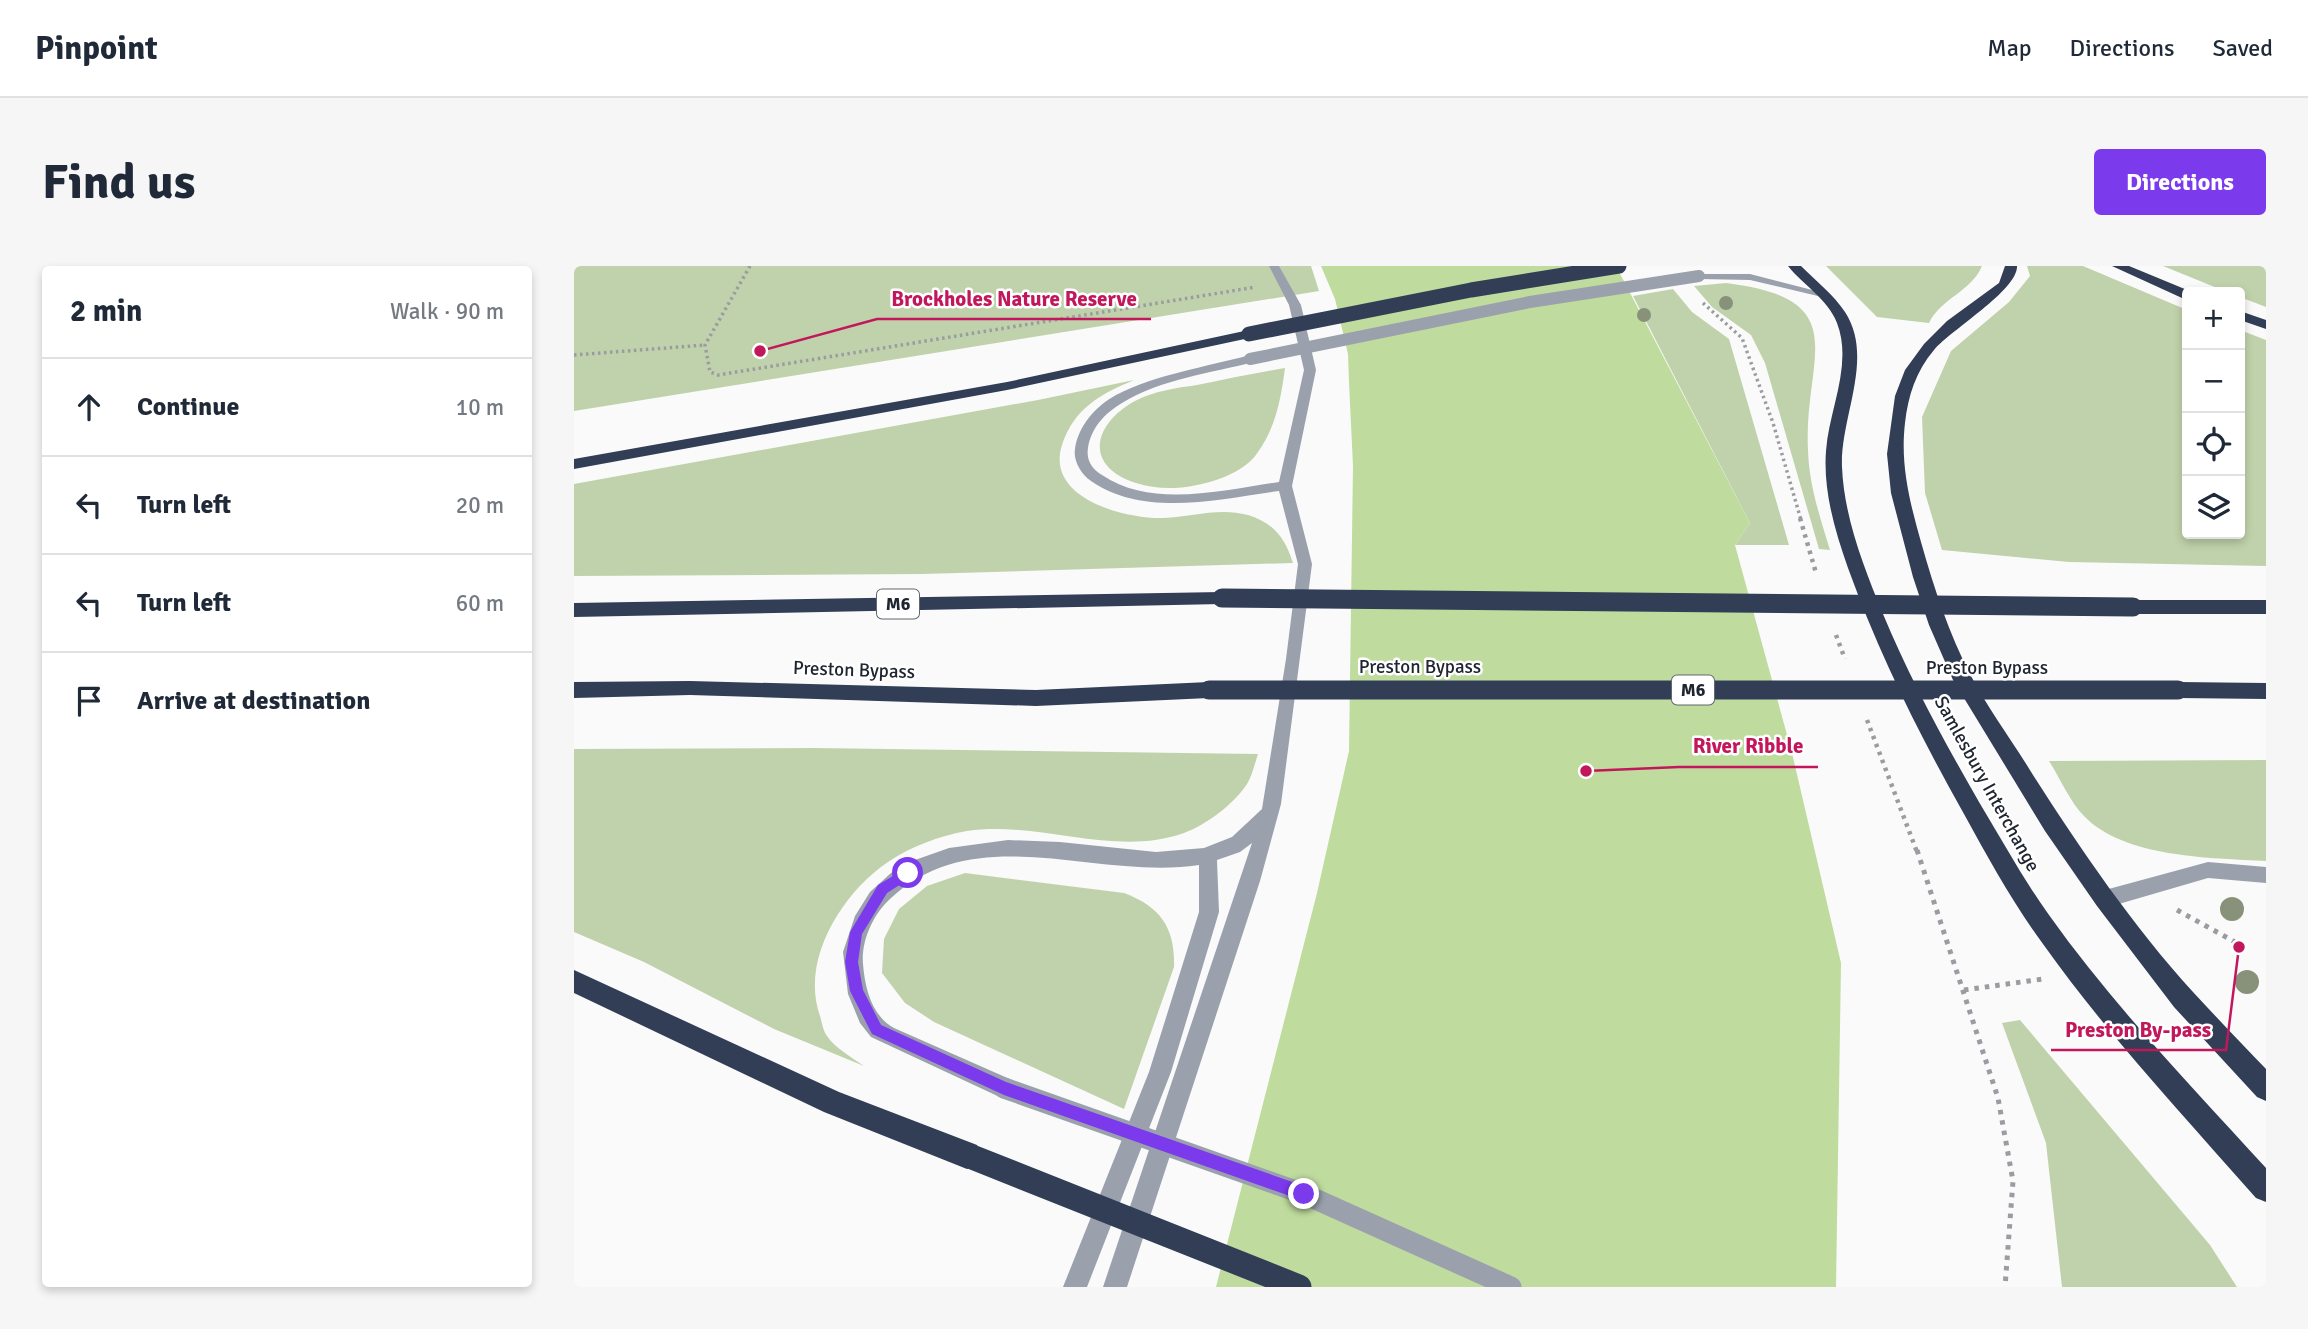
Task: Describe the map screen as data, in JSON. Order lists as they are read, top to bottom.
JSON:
{
  "streets": {
    "highway": ["M6", "Preston Bypass", "Samlesbury Interchange"]
  },
  "places": ["Brockholes Nature Reserve", "River Ribble", "Preston By-pass"],
  "page": {
    "header": "Pinpoint",
    "nav": ["Map", "Directions", "Saved"],
    "buttons": "Directions",
    "title": "Find us",
    "heading": ["2 min", "Walk · 90 m"],
    "map_buttons": ["+", "−"],
    "list": [
      ["Continue", "10 m"],
      ["Turn left", "20 m"],
      ["Turn left", "60 m"],
      "Arrive at destination"
    ]
  }
}
